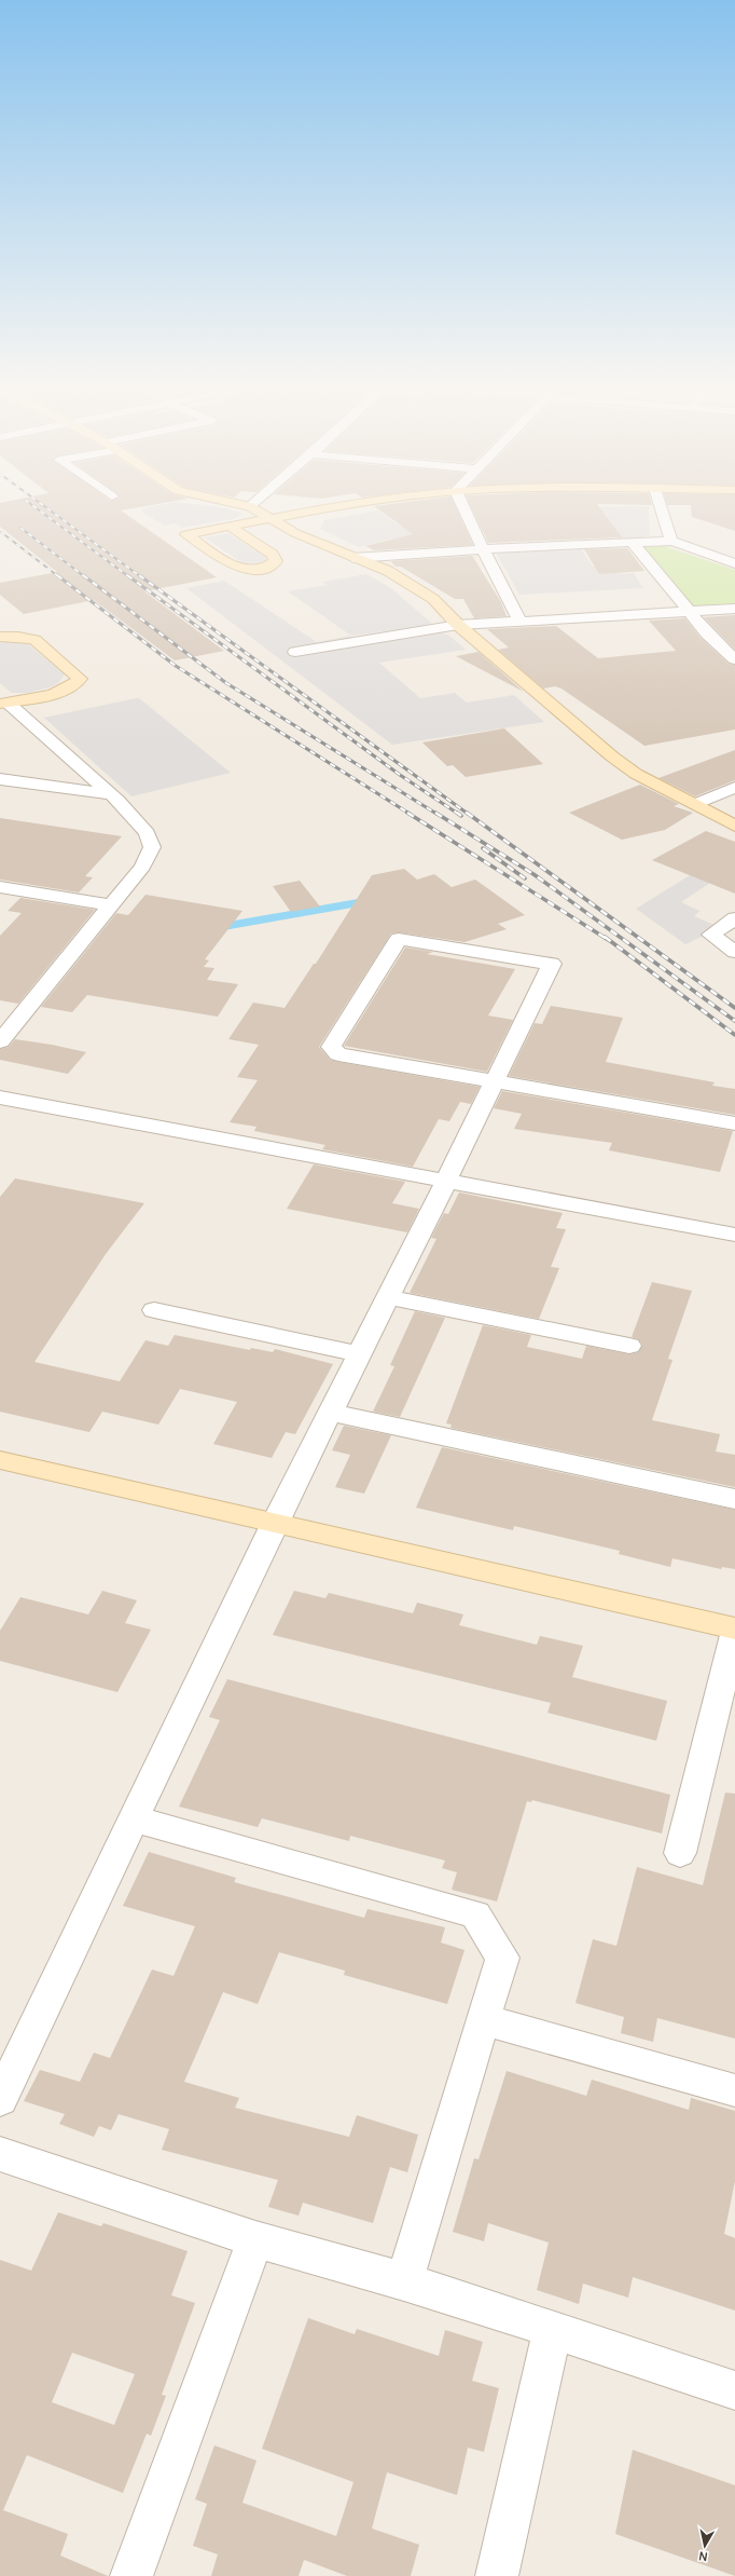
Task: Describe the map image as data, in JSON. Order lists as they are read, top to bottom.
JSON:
{
  "north": "bottom"
}
